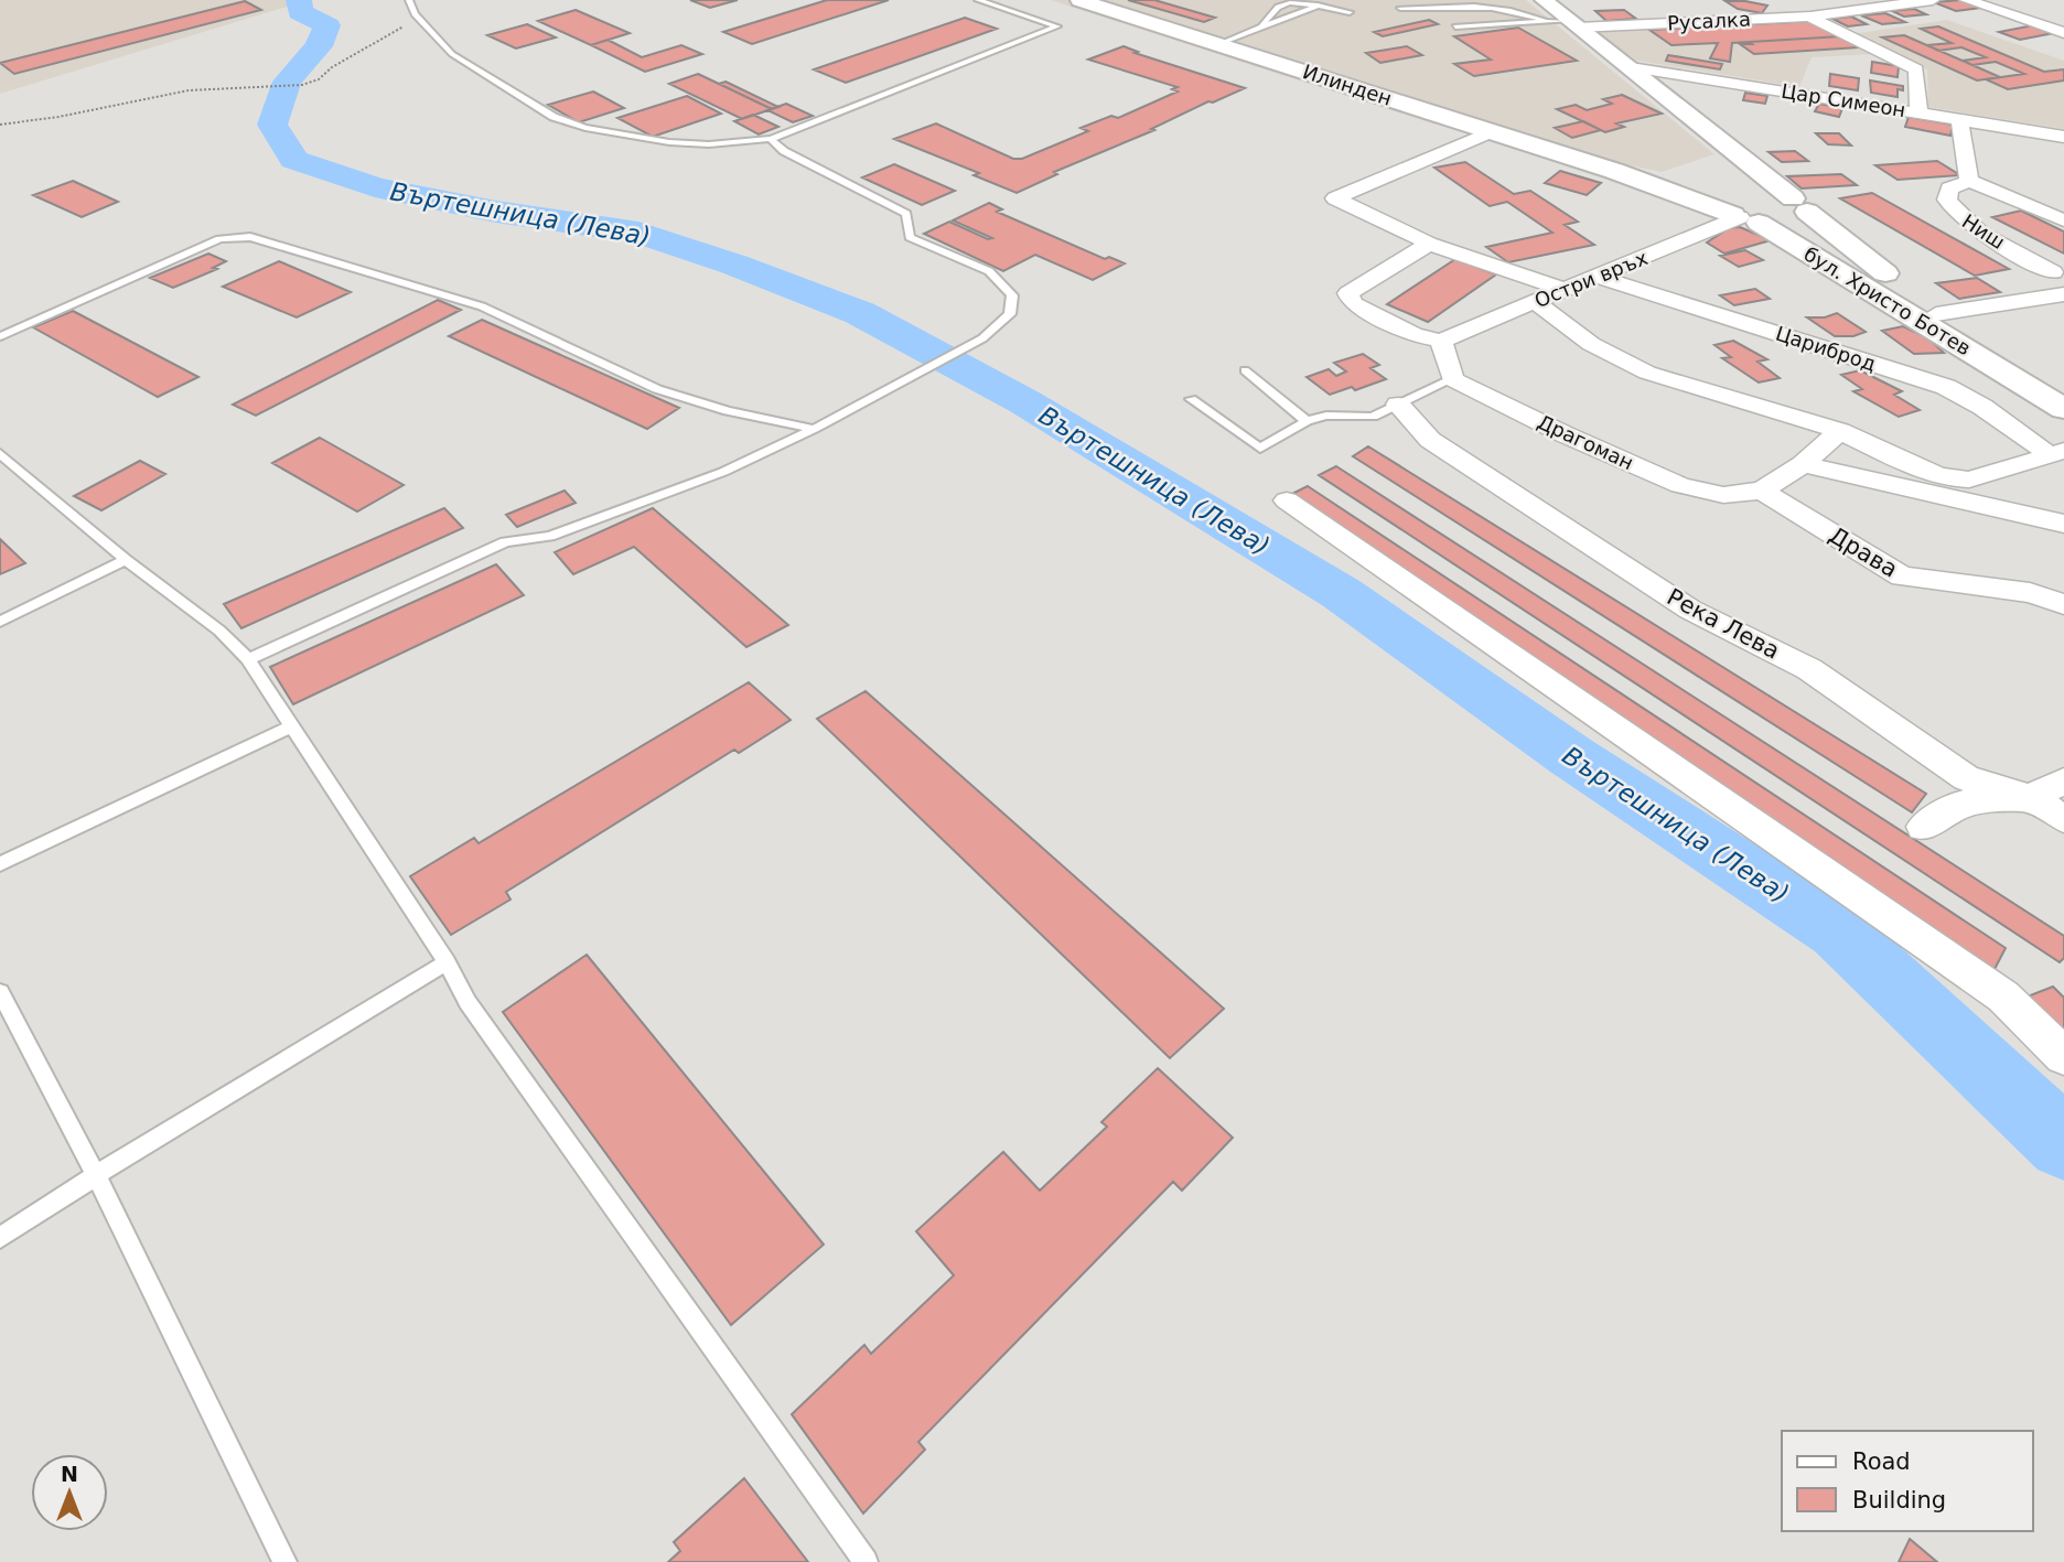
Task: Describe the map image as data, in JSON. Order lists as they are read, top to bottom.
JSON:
{
  "streets": {
    "street": [
      "Русалка",
      "Илинден",
      "Цар Симеон",
      "Ниш",
      "Остри връх",
      "бул. Христо Ботев",
      "Цариброд",
      "Драгоман",
      "Драва",
      "Река Лева"
    ]
  },
  "crossings": [
    ["Русалка", "бул. Христо Ботев"],
    ["Илинден", "Остри връх"],
    ["Илинден", "бул. Христо Ботев"],
    ["Цар Симеон", "бул. Христо Ботев"],
    ["Остри връх", "бул. Христо Ботев"],
    ["Остри връх", "Цариброд"],
    ["Драгоман", "Драва"]
  ],
  "water": ["Въртешница (Лева)"],
  "legend": ["Road", "Building"],
  "north": "top"
}
